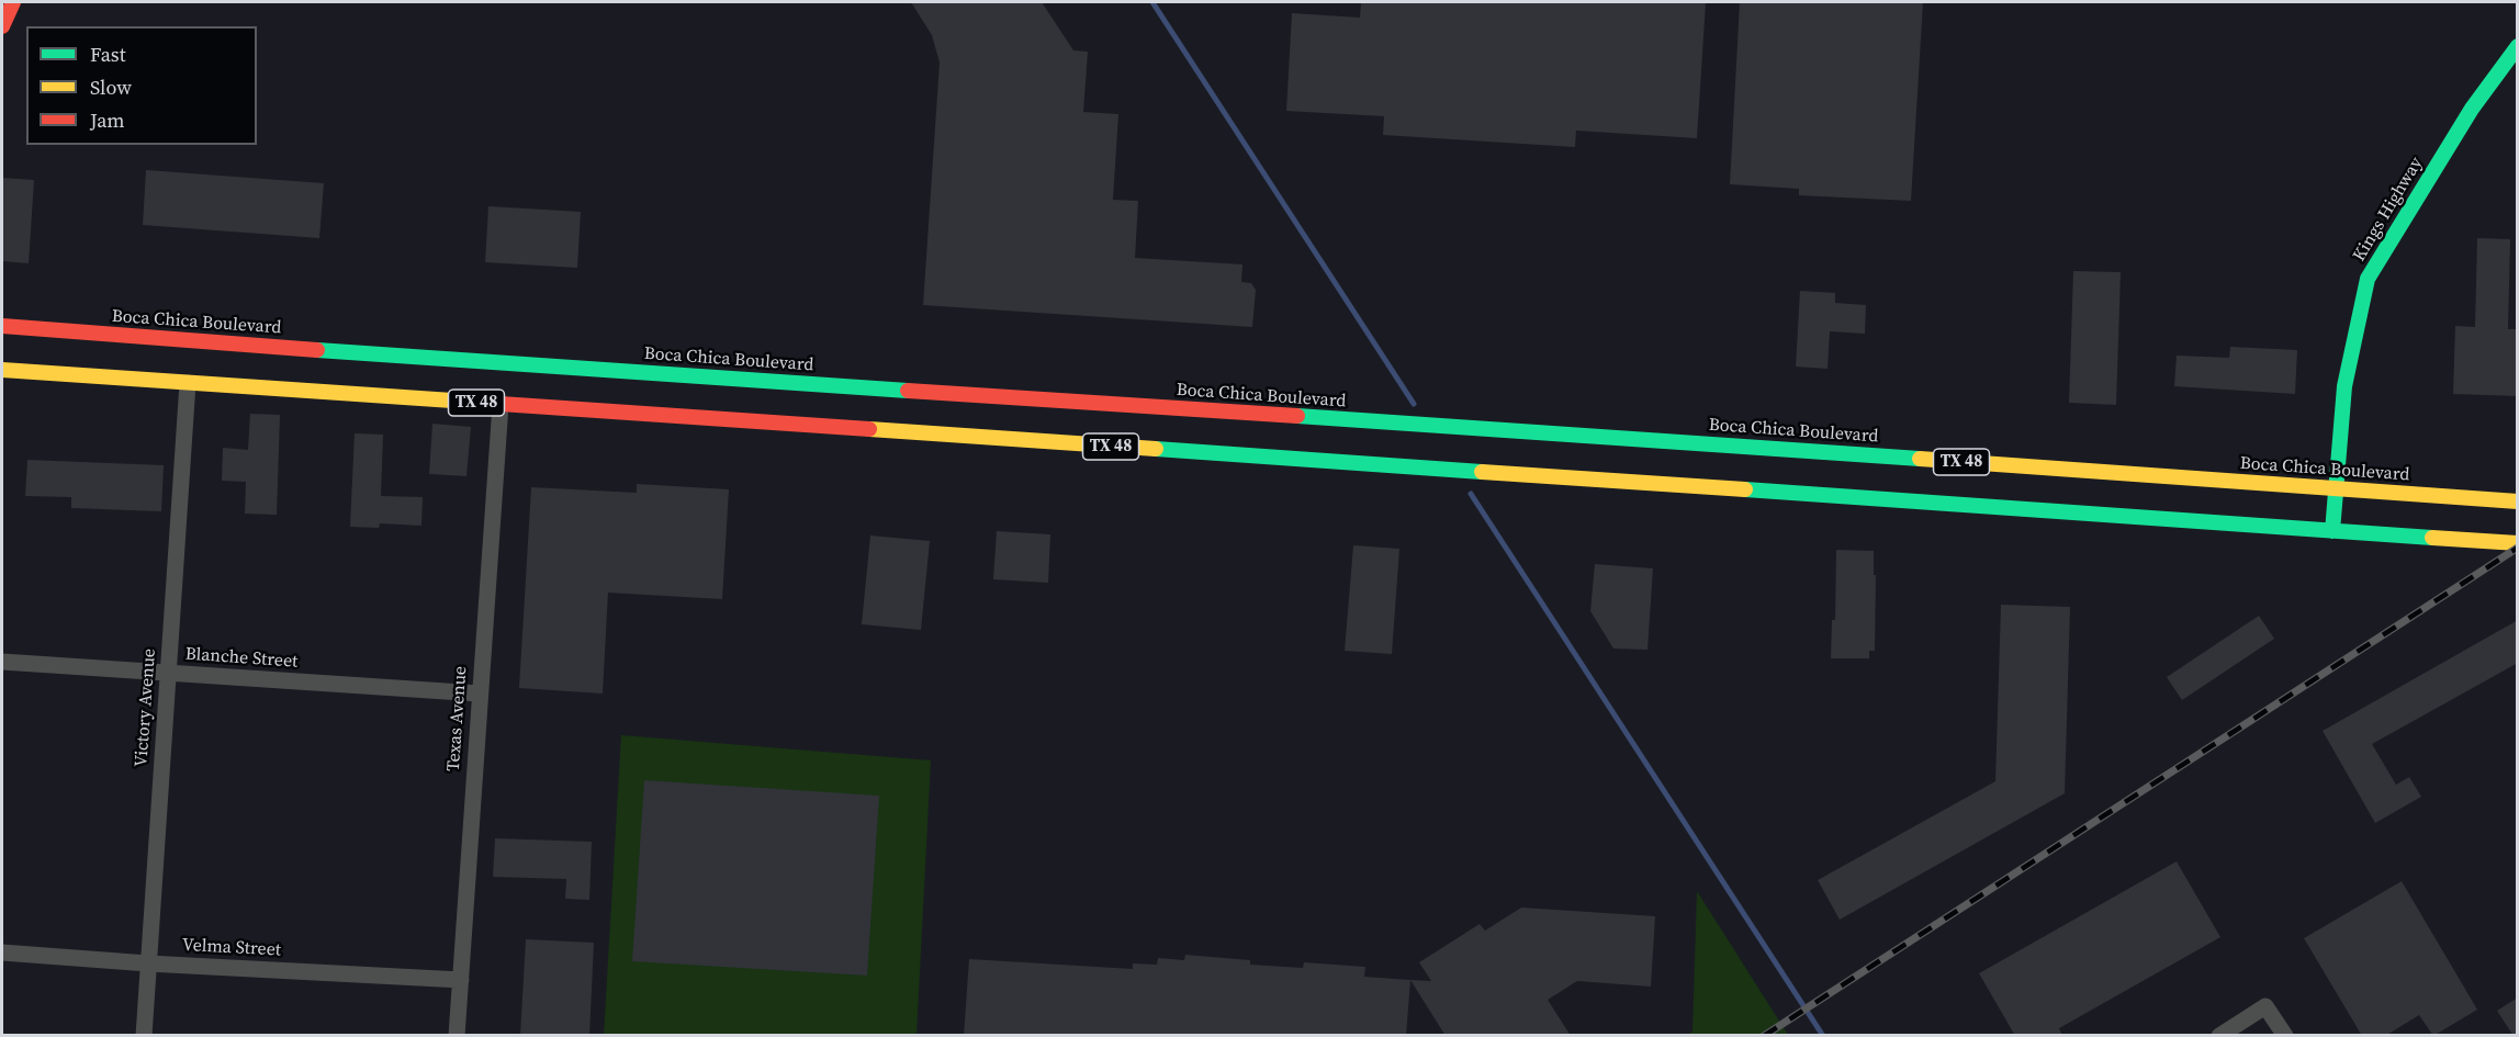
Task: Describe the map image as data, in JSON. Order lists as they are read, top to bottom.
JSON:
{
  "streets": {
    "main road": ["Kings Highway", "Boca Chica Boulevard", "TX 48"],
    "street": [
      "Blanche Street",
      "Victory Avenue",
      "Texas Avenue",
      "Velma Street"
    ]
  },
  "crossings": [
    ["Kings Highway", "Boca Chica Boulevard"],
    ["Kings Highway", "TX 48"],
    ["TX 48", "Victory Avenue"],
    ["TX 48", "Texas Avenue"],
    ["Blanche Street", "Victory Avenue"],
    ["Blanche Street", "Texas Avenue"],
    ["Victory Avenue", "Velma Street"],
    ["Texas Avenue", "Velma Street"]
  ],
  "legend": ["Fast", "Slow", "Jam"]
}
